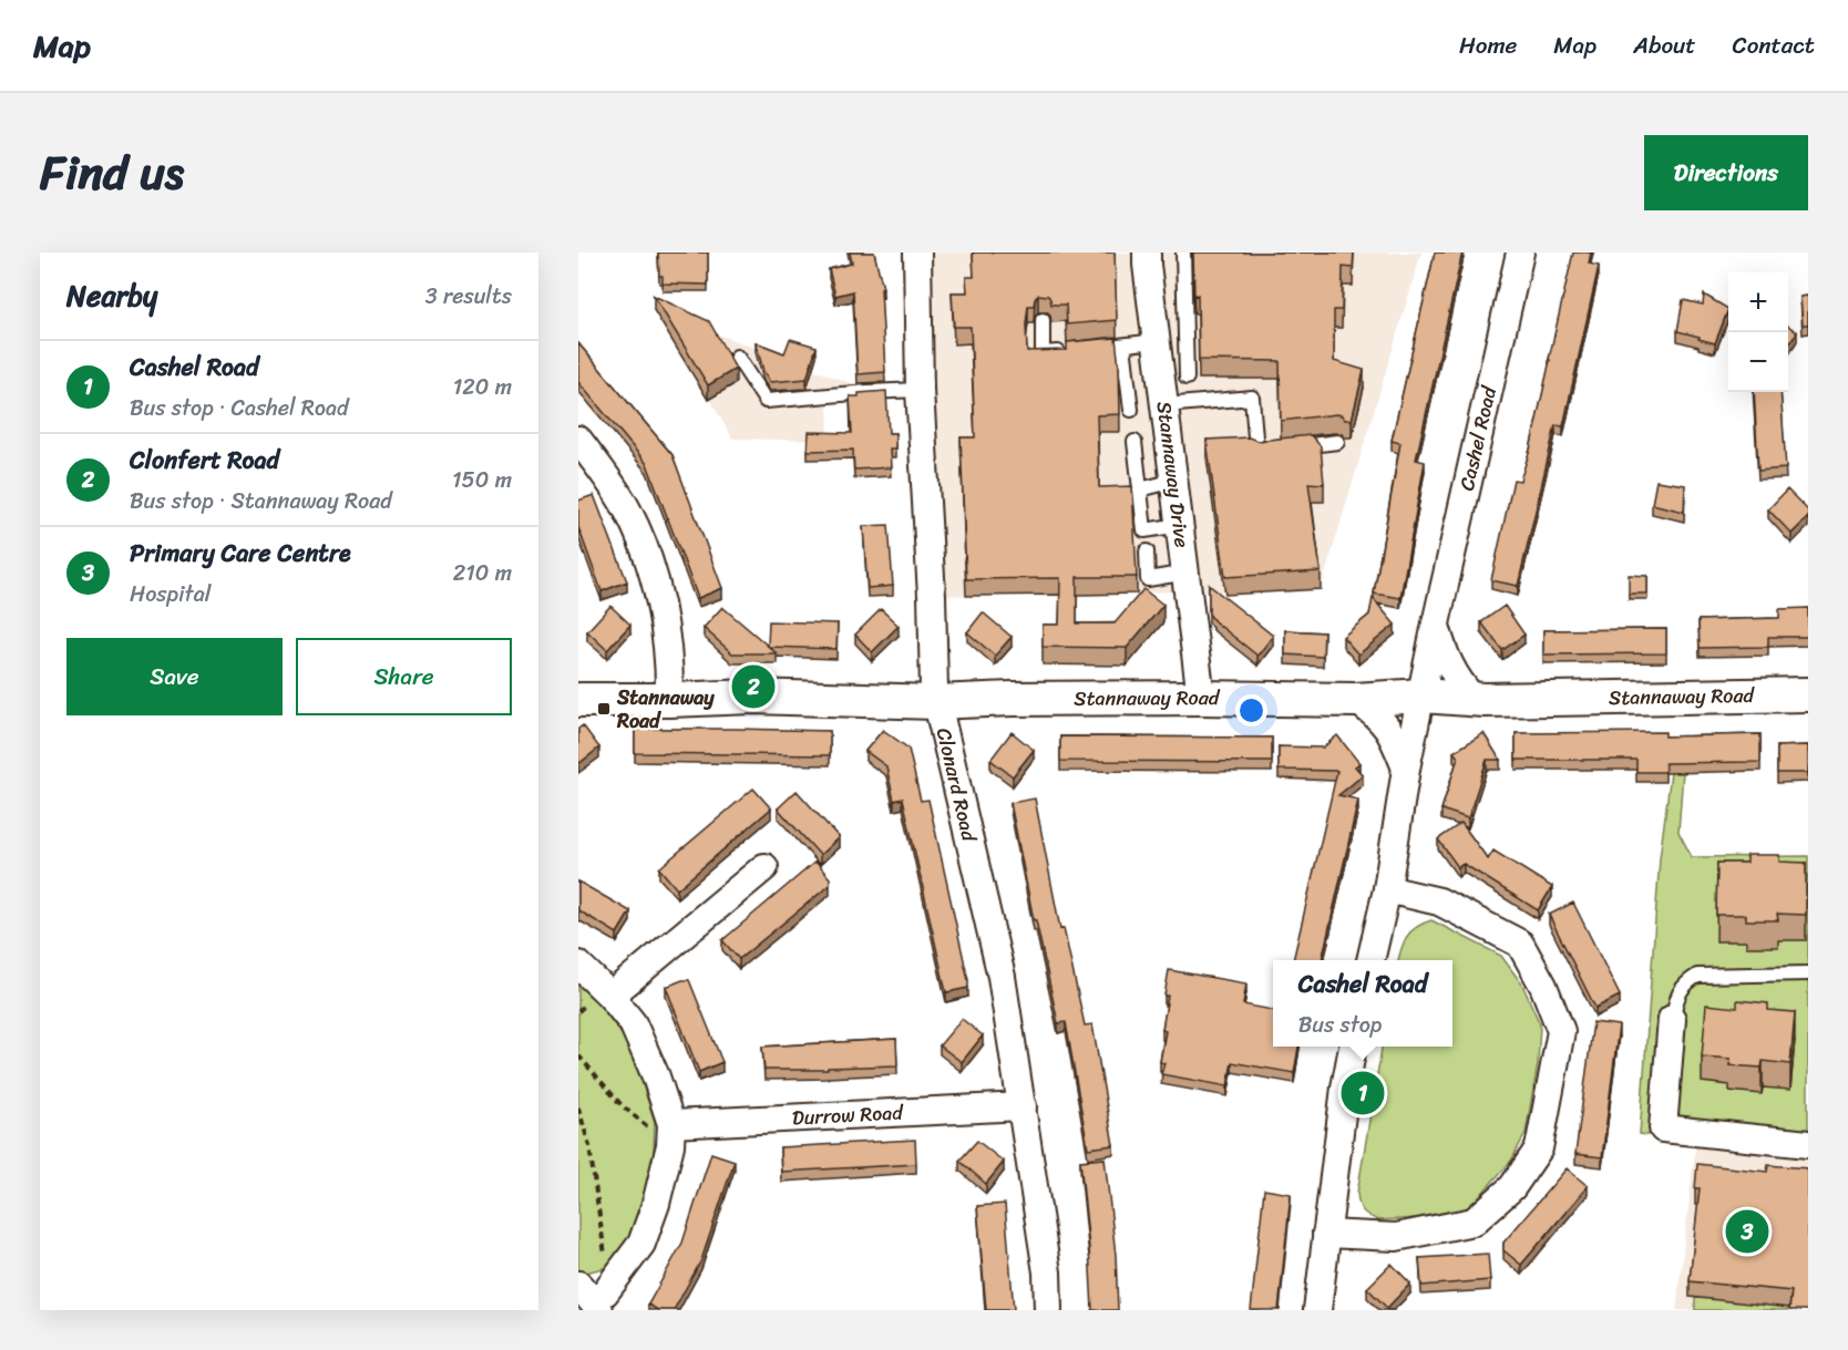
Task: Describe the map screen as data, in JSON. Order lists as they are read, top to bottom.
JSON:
{
  "streets": {
    "street": [
      "Cashel Road",
      "Stannaway Drive",
      "Stannaway Road",
      "Clonard Road",
      "Durrow Road"
    ]
  },
  "crossings": [
    ["Cashel Road", "Stannaway Road"],
    ["Stannaway Drive", "Stannaway Road"],
    ["Stannaway Road", "Clonard Road"],
    ["Clonard Road", "Durrow Road"]
  ],
  "places": {
    "transit": ["Stannaway Road"]
  },
  "page": {
    "header": "Map",
    "nav": [
      "Home",
      "Map",
      "About",
      "Contact"
    ],
    "title": "Find us",
    "buttons": [
      "Directions",
      ["Save", "Share"]
    ],
    "heading": ["Nearby", "3 results"],
    "map_buttons": ["+", "−"],
    "list": [
      {
        "mark": "1",
        "name": "Cashel Road",
        "note": "Bus stop · Cashel Road",
        "value": "120 m"
      },
      {
        "mark": "2",
        "name": "Clonfert Road",
        "note": "Bus stop · Stannaway Road",
        "value": "150 m"
      },
      {
        "mark": "3",
        "name": "Primary Care Centre",
        "note": "Hospital",
        "value": "210 m"
      }
    ],
    "pins": ["2", "1", "3"],
    "popup": ["Cashel Road", "Bus stop"]
  }
}
